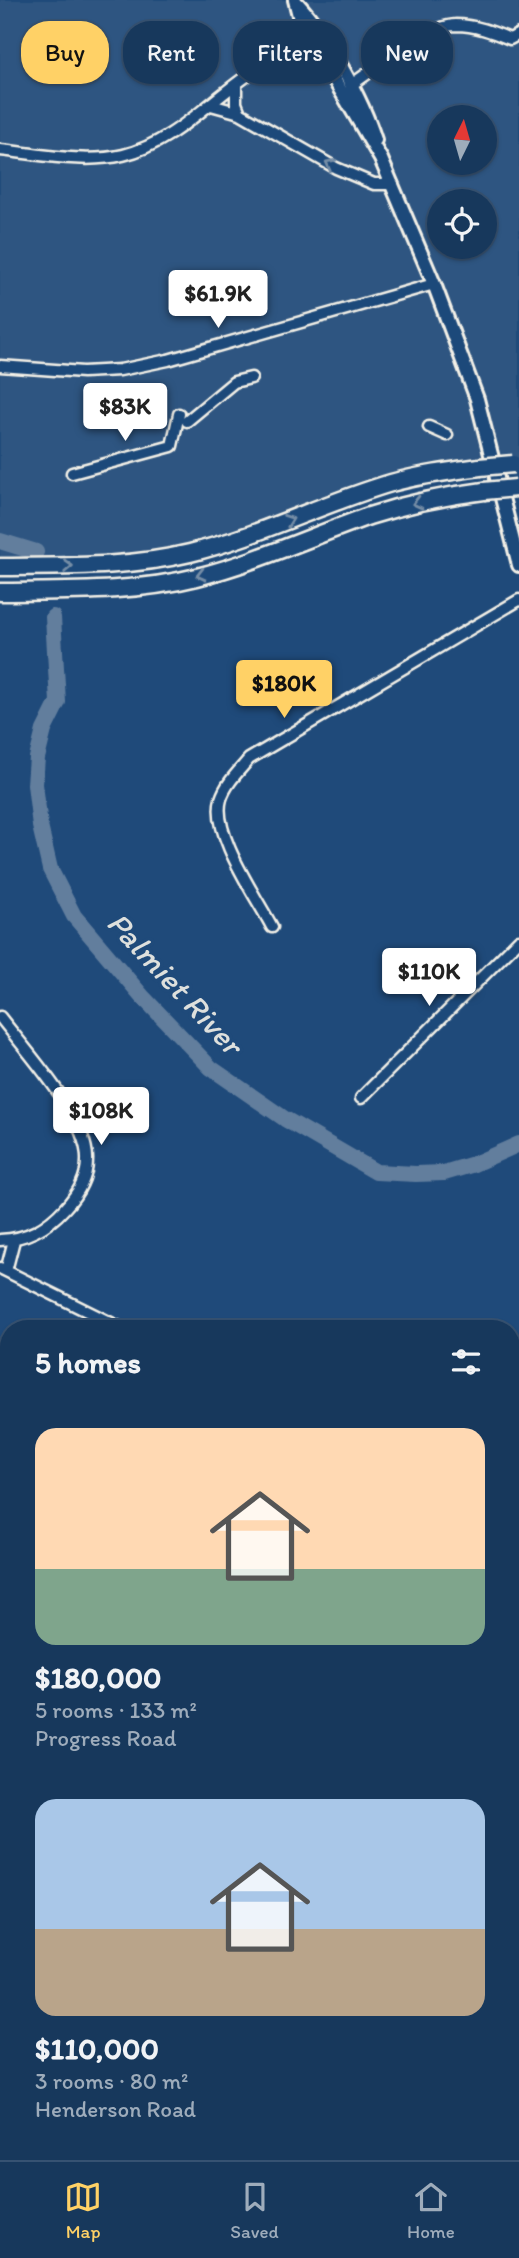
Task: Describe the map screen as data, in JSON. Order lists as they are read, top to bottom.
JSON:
{
  "water": ["Palmiet River"],
  "north": "top",
  "page": {
    "chip": [
      "Buy",
      "Rent",
      "Filters",
      "New"
    ],
    "price": [
      "$61.9K",
      "$83K",
      "$180K",
      "$110K",
      "$108K"
    ],
    "heading": "5 homes",
    "list": [
      {
        "name": "$180,000",
        "note": "5 rooms · 133 m² · Progress Road"
      },
      {
        "name": "$110,000",
        "note": "3 rooms · 80 m² · Henderson Road"
      }
    ],
    "tabs": ["Map", "Saved", "Home"]
  }
}
